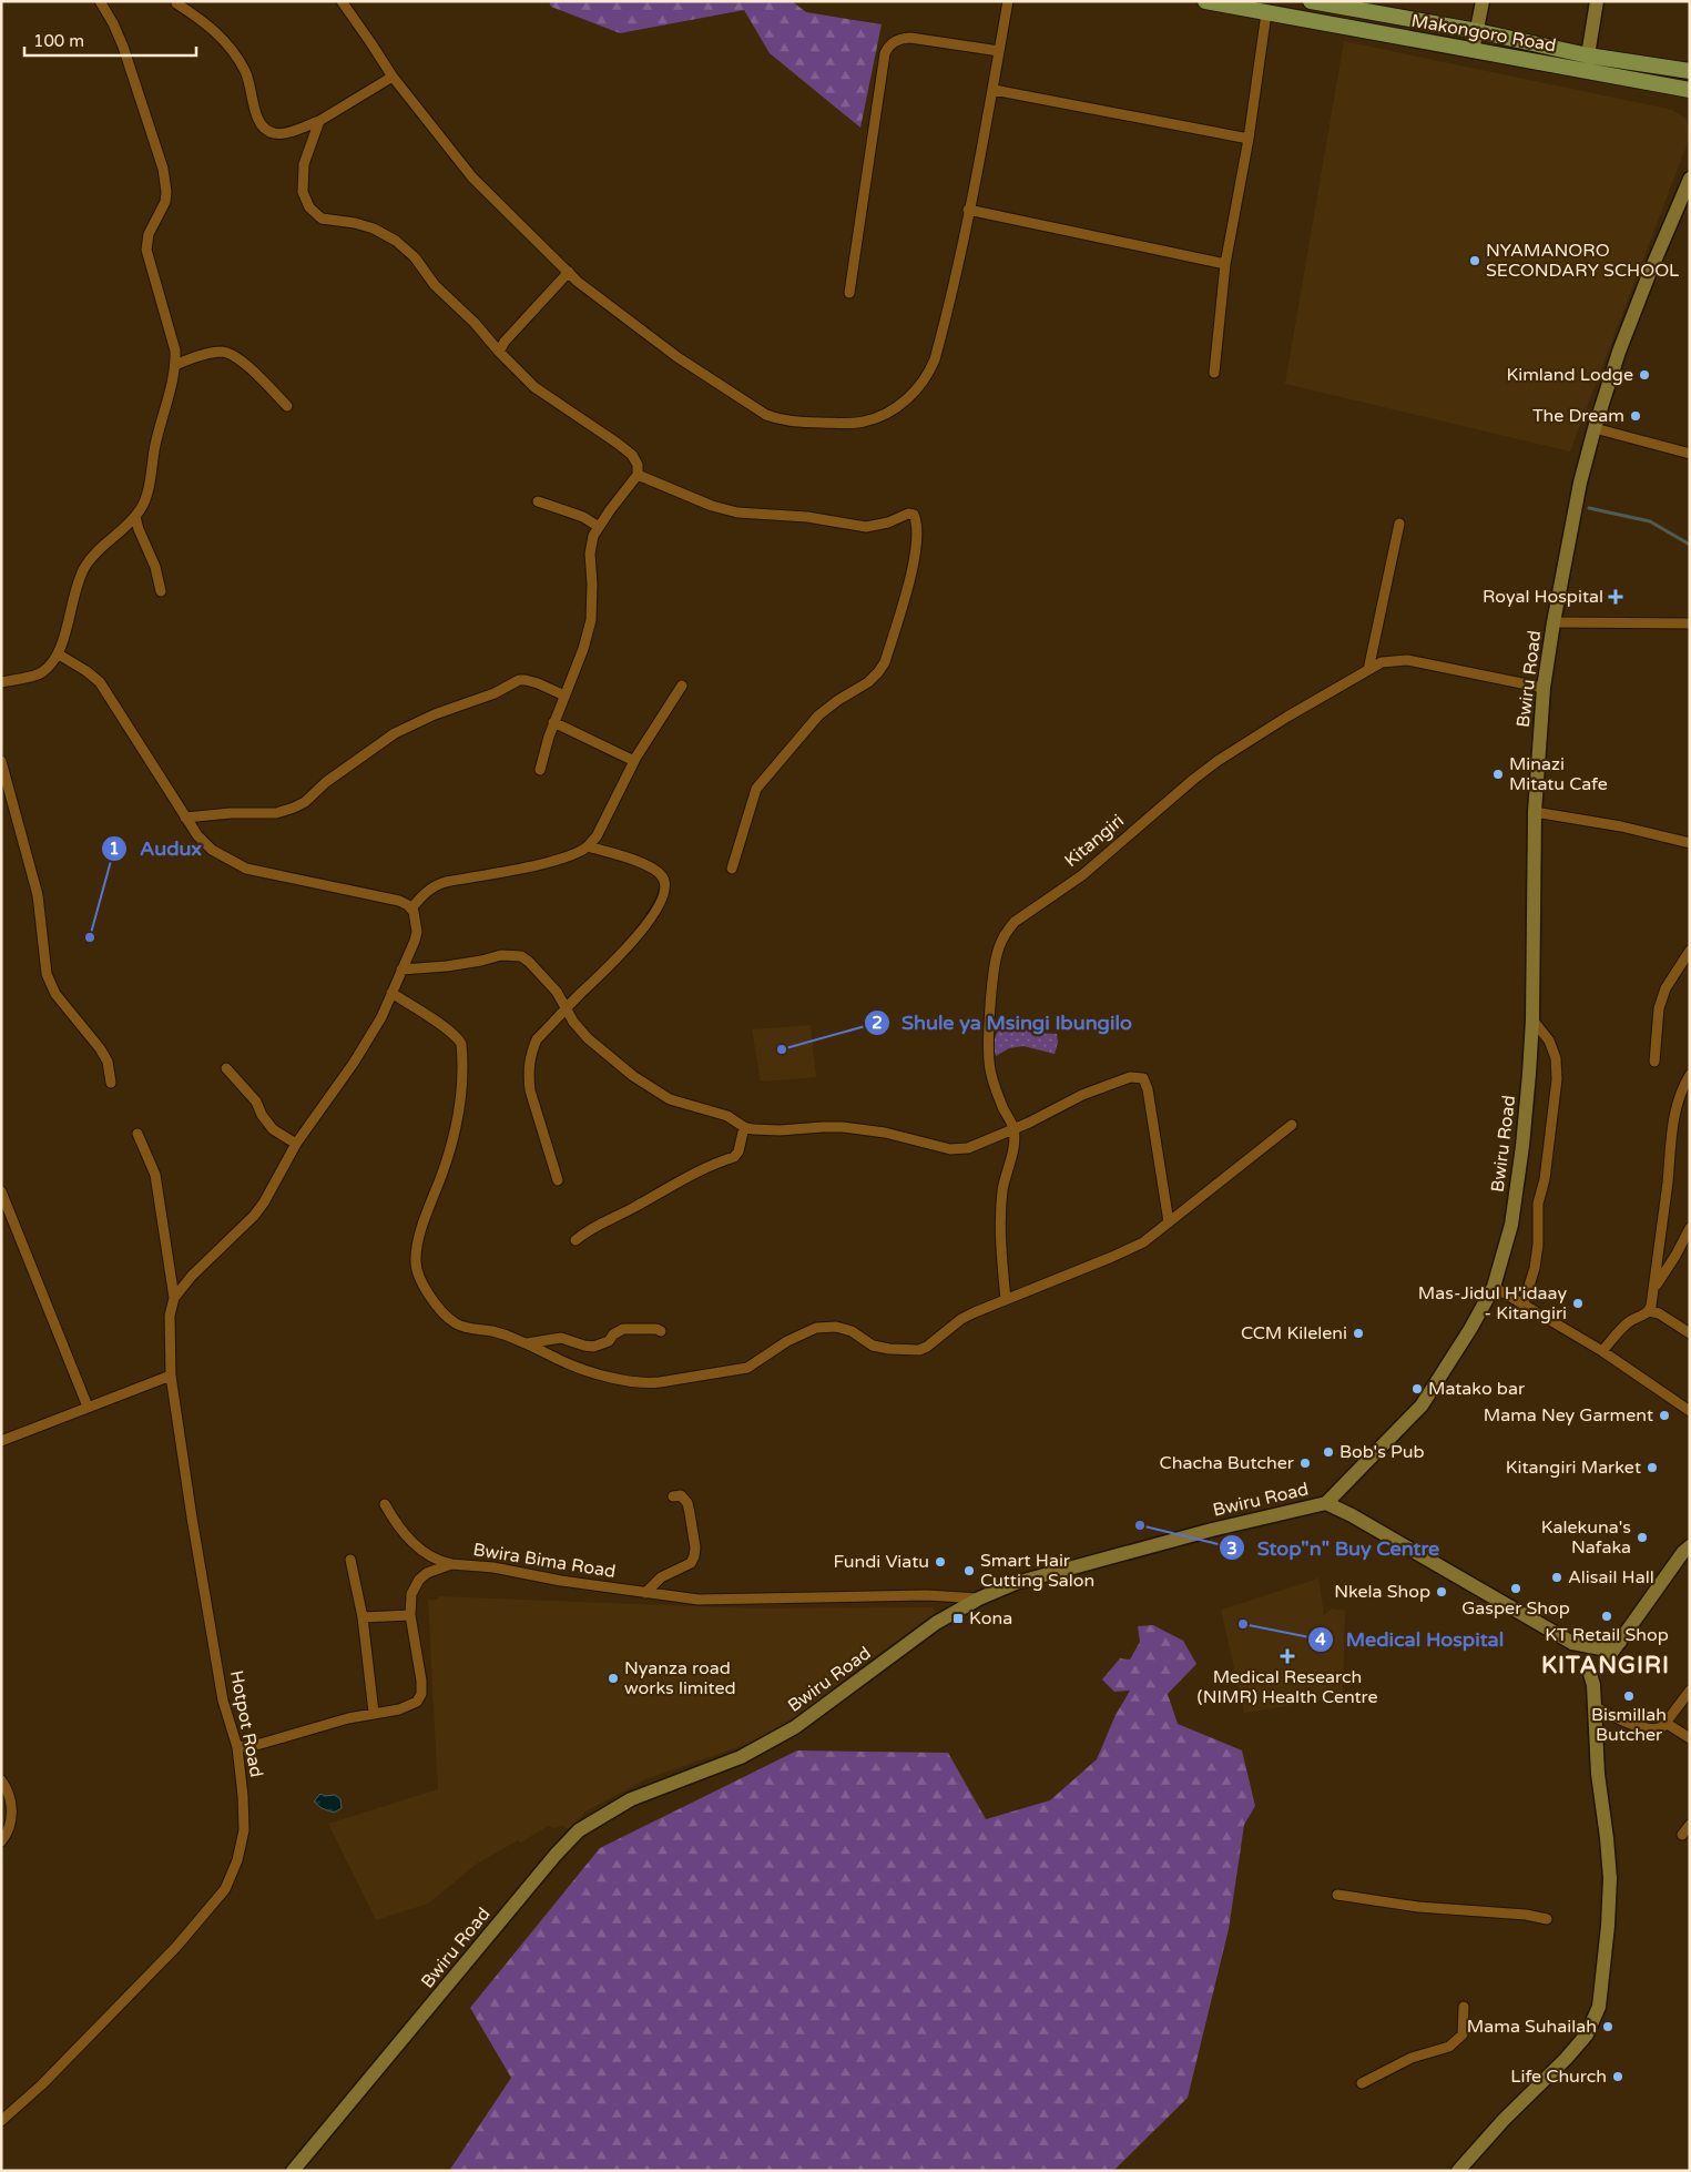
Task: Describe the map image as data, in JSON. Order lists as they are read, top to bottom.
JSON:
{
  "streets": {
    "main road": ["Makongoro Road", "Bwiru Road"],
    "street": ["Kitangiri", "Bwira Bima Road", "Hotpot Road"]
  },
  "crossings": [
    ["Bwiru Road", "Kitangiri"],
    ["Bwiru Road", "Bwira Bima Road"],
    ["Bwira Bima Road", "Hotpot Road"]
  ],
  "districts": ["KITANGIRI"],
  "places": {
    "other": [
      "NYAMANORO SECONDARY SCHOOL",
      "Kimland Lodge",
      "The Dream",
      "Minazi Mitatu Cafe",
      "Audux",
      "Shule ya Msingi Ibungilo",
      "Mas-Jidul H'idaay - Kitangiri",
      "CCM Kileleni",
      "Matako bar",
      "Mama Ney Garment",
      "Bob's Pub",
      "Chacha Butcher",
      "Kitangiri Market",
      "Stop\"n\" Buy Centre",
      "Kalekuna's Nafaka",
      "Fundi Viatu",
      "Smart Hair Cutting Salon",
      "Alisail Hall",
      "Gasper Shop",
      "Nkela Shop",
      "KT Retail Shop",
      "Medical Hospital",
      "Nyanza road works limited",
      "Bismillah Butcher",
      "Mama Suhailah",
      "Life Church"
    ],
    "health": ["Royal Hospital", "Medical Research (NIMR) Health Centre"],
    "transit": ["Kona"]
  },
  "scale_bar": "100 m"
}
